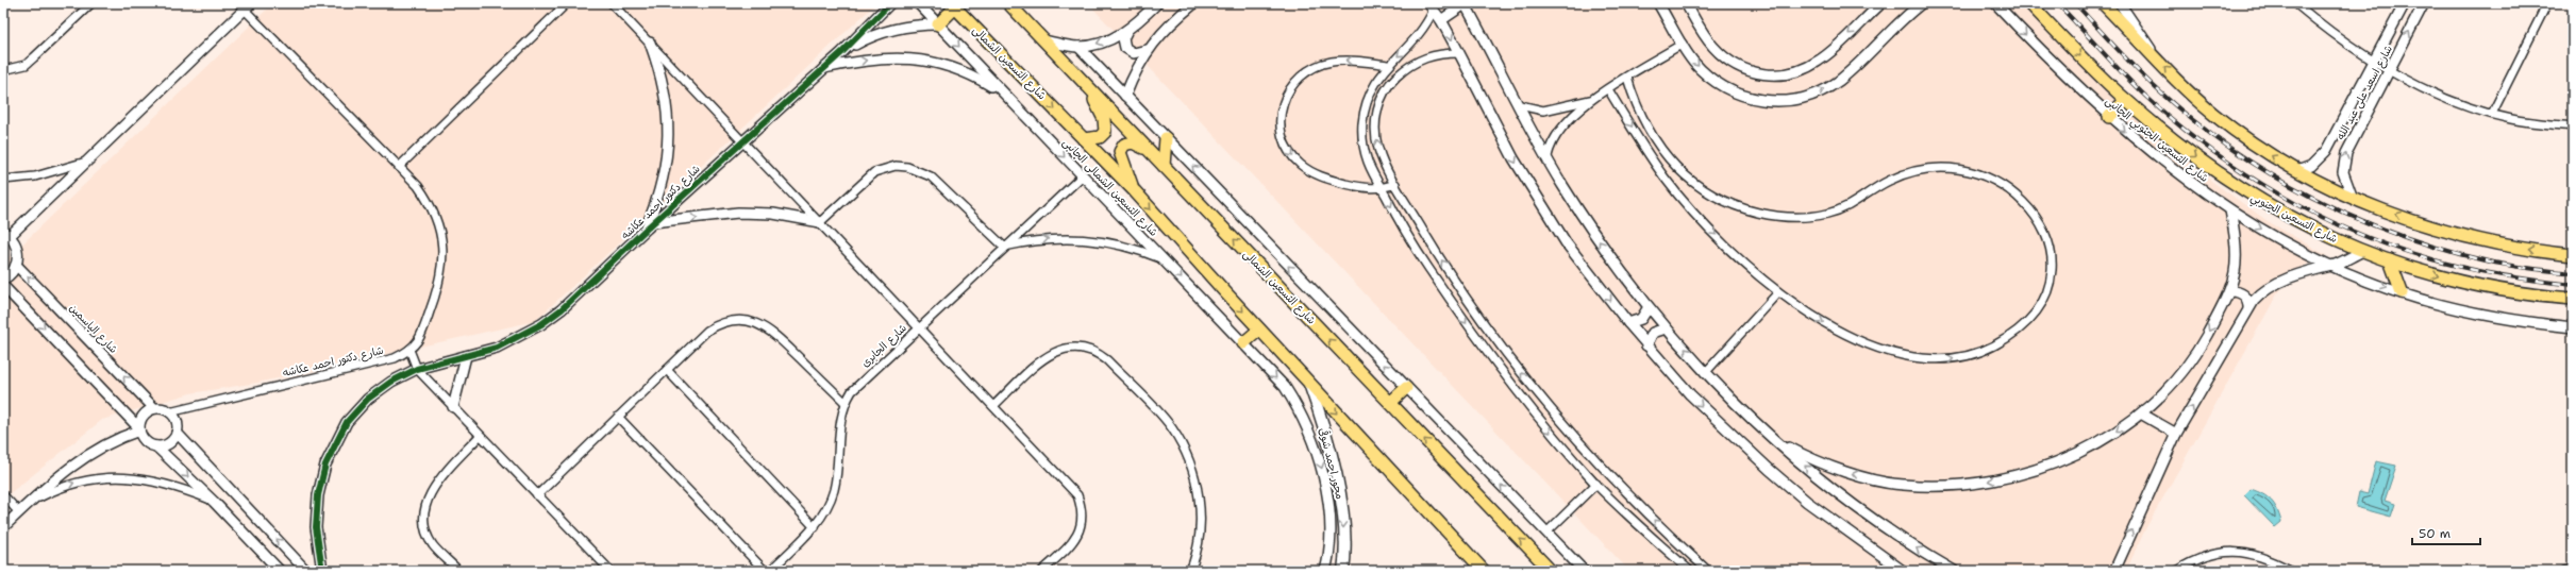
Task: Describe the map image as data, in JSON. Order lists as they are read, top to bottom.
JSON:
{
  "streets": {
    "main road": ["شارع التسعين الشمالى", "شارع التسعين الجنوبي", "محور احمد شوقى"],
    "street": [
      "شارع اسعد على عبد الله",
      "شارع التسعين الجنوبي الجانبى",
      "شارع التسعين الشمالى الجانبى",
      "شارع دكتور احمد عكاشه",
      "شارع الياسمين",
      "شارع الجابرى"
    ]
  },
  "crossings": [
    ["شارع التسعين الشمالى", "محور احمد شوقى"],
    ["شارع التسعين الشمالى الجانبى", "شارع دكتور احمد عكاشه"],
    ["شارع التسعين الشمالى الجانبى", "شارع الجابرى"],
    ["شارع دكتور احمد عكاشه", "شارع الياسمين"]
  ],
  "one_way": ["شارع التسعين الجنوبي الجانبى", "شارع التسعين الشمالى الجانبى", "محور احمد شوقى"],
  "scale_bar": "50 m"
}
